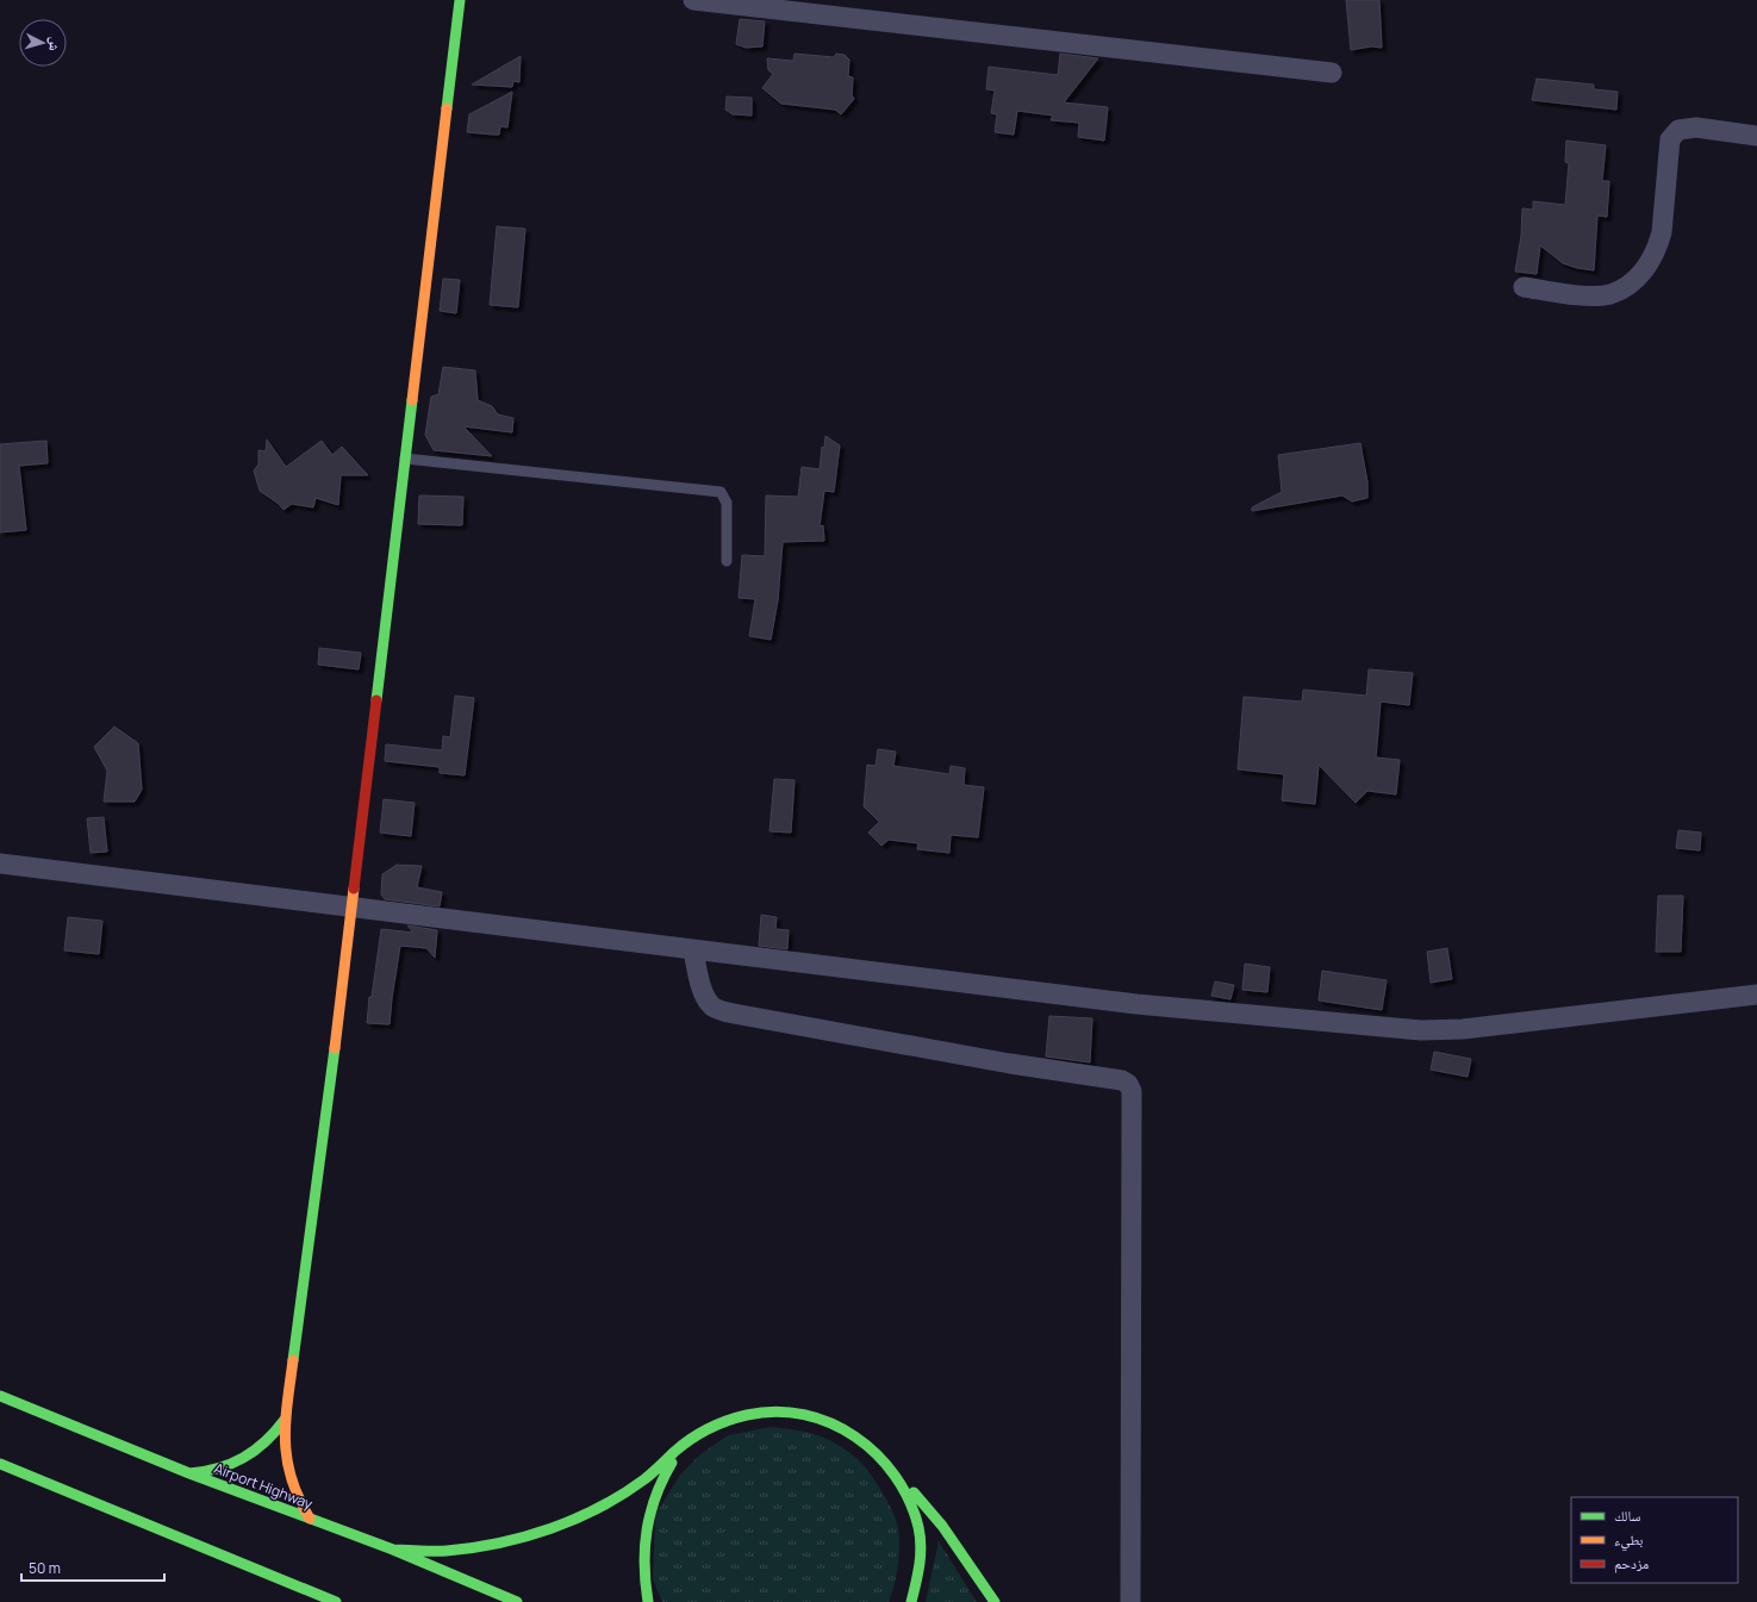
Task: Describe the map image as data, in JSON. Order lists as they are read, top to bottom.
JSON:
{
  "streets": {
    "main road": ["Airport Highway"]
  },
  "legend": ["سالك", "بطيء", "مزدحم"],
  "scale_bar": "50 m",
  "north": "right"
}
